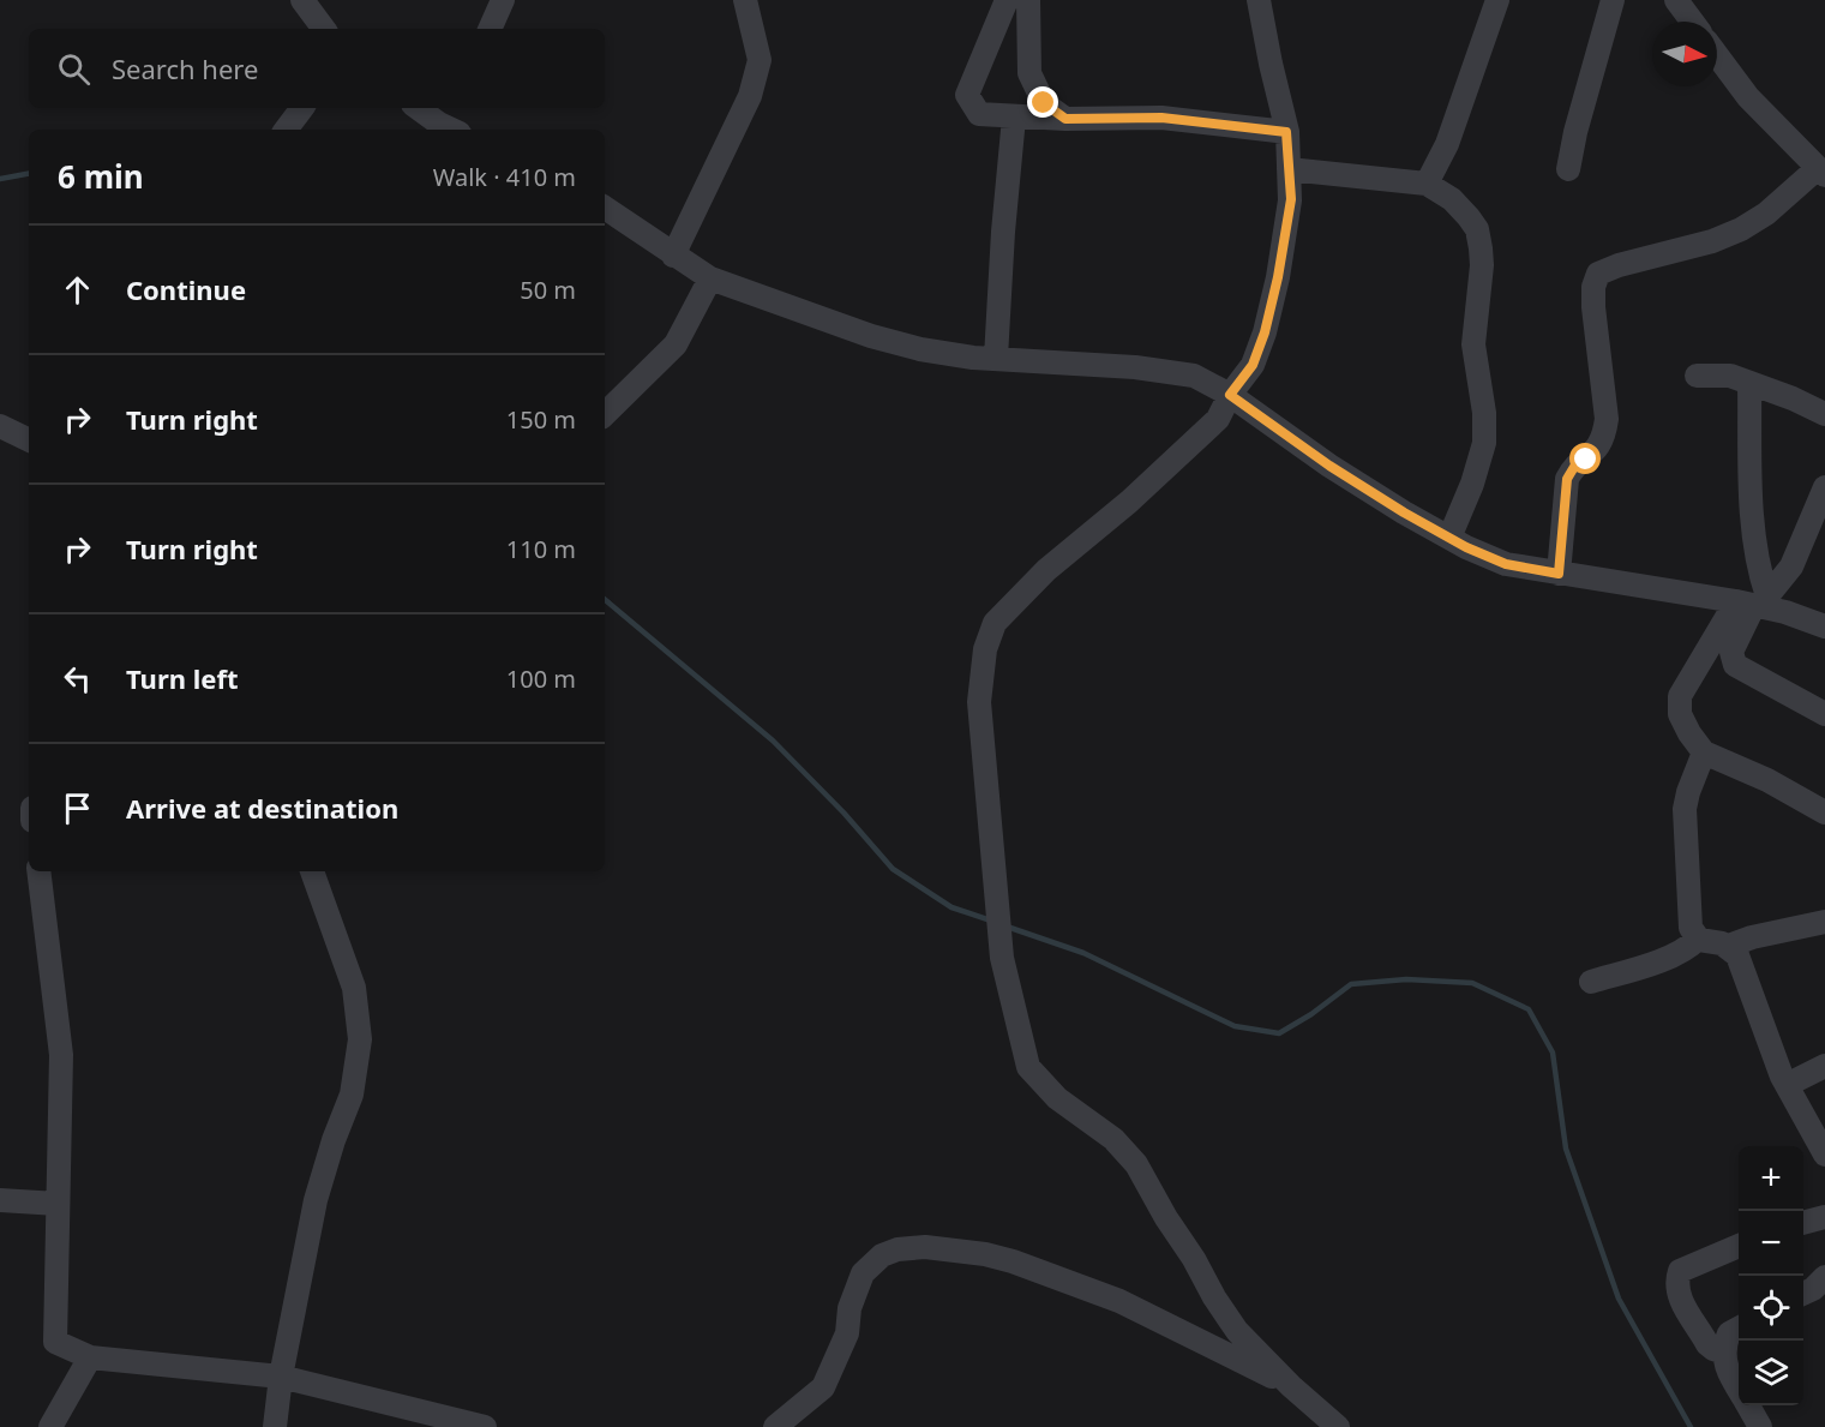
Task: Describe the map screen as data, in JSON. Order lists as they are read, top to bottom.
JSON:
{
  "north": "right",
  "page": {
    "search": "Search here",
    "heading": ["6 min", "Walk · 410 m"],
    "list": [
      ["Continue", "50 m"],
      ["Turn right", "150 m"],
      ["Turn right", "110 m"],
      ["Turn left", "100 m"],
      "Arrive at destination"
    ],
    "map_buttons": ["+", "−"]
  }
}
